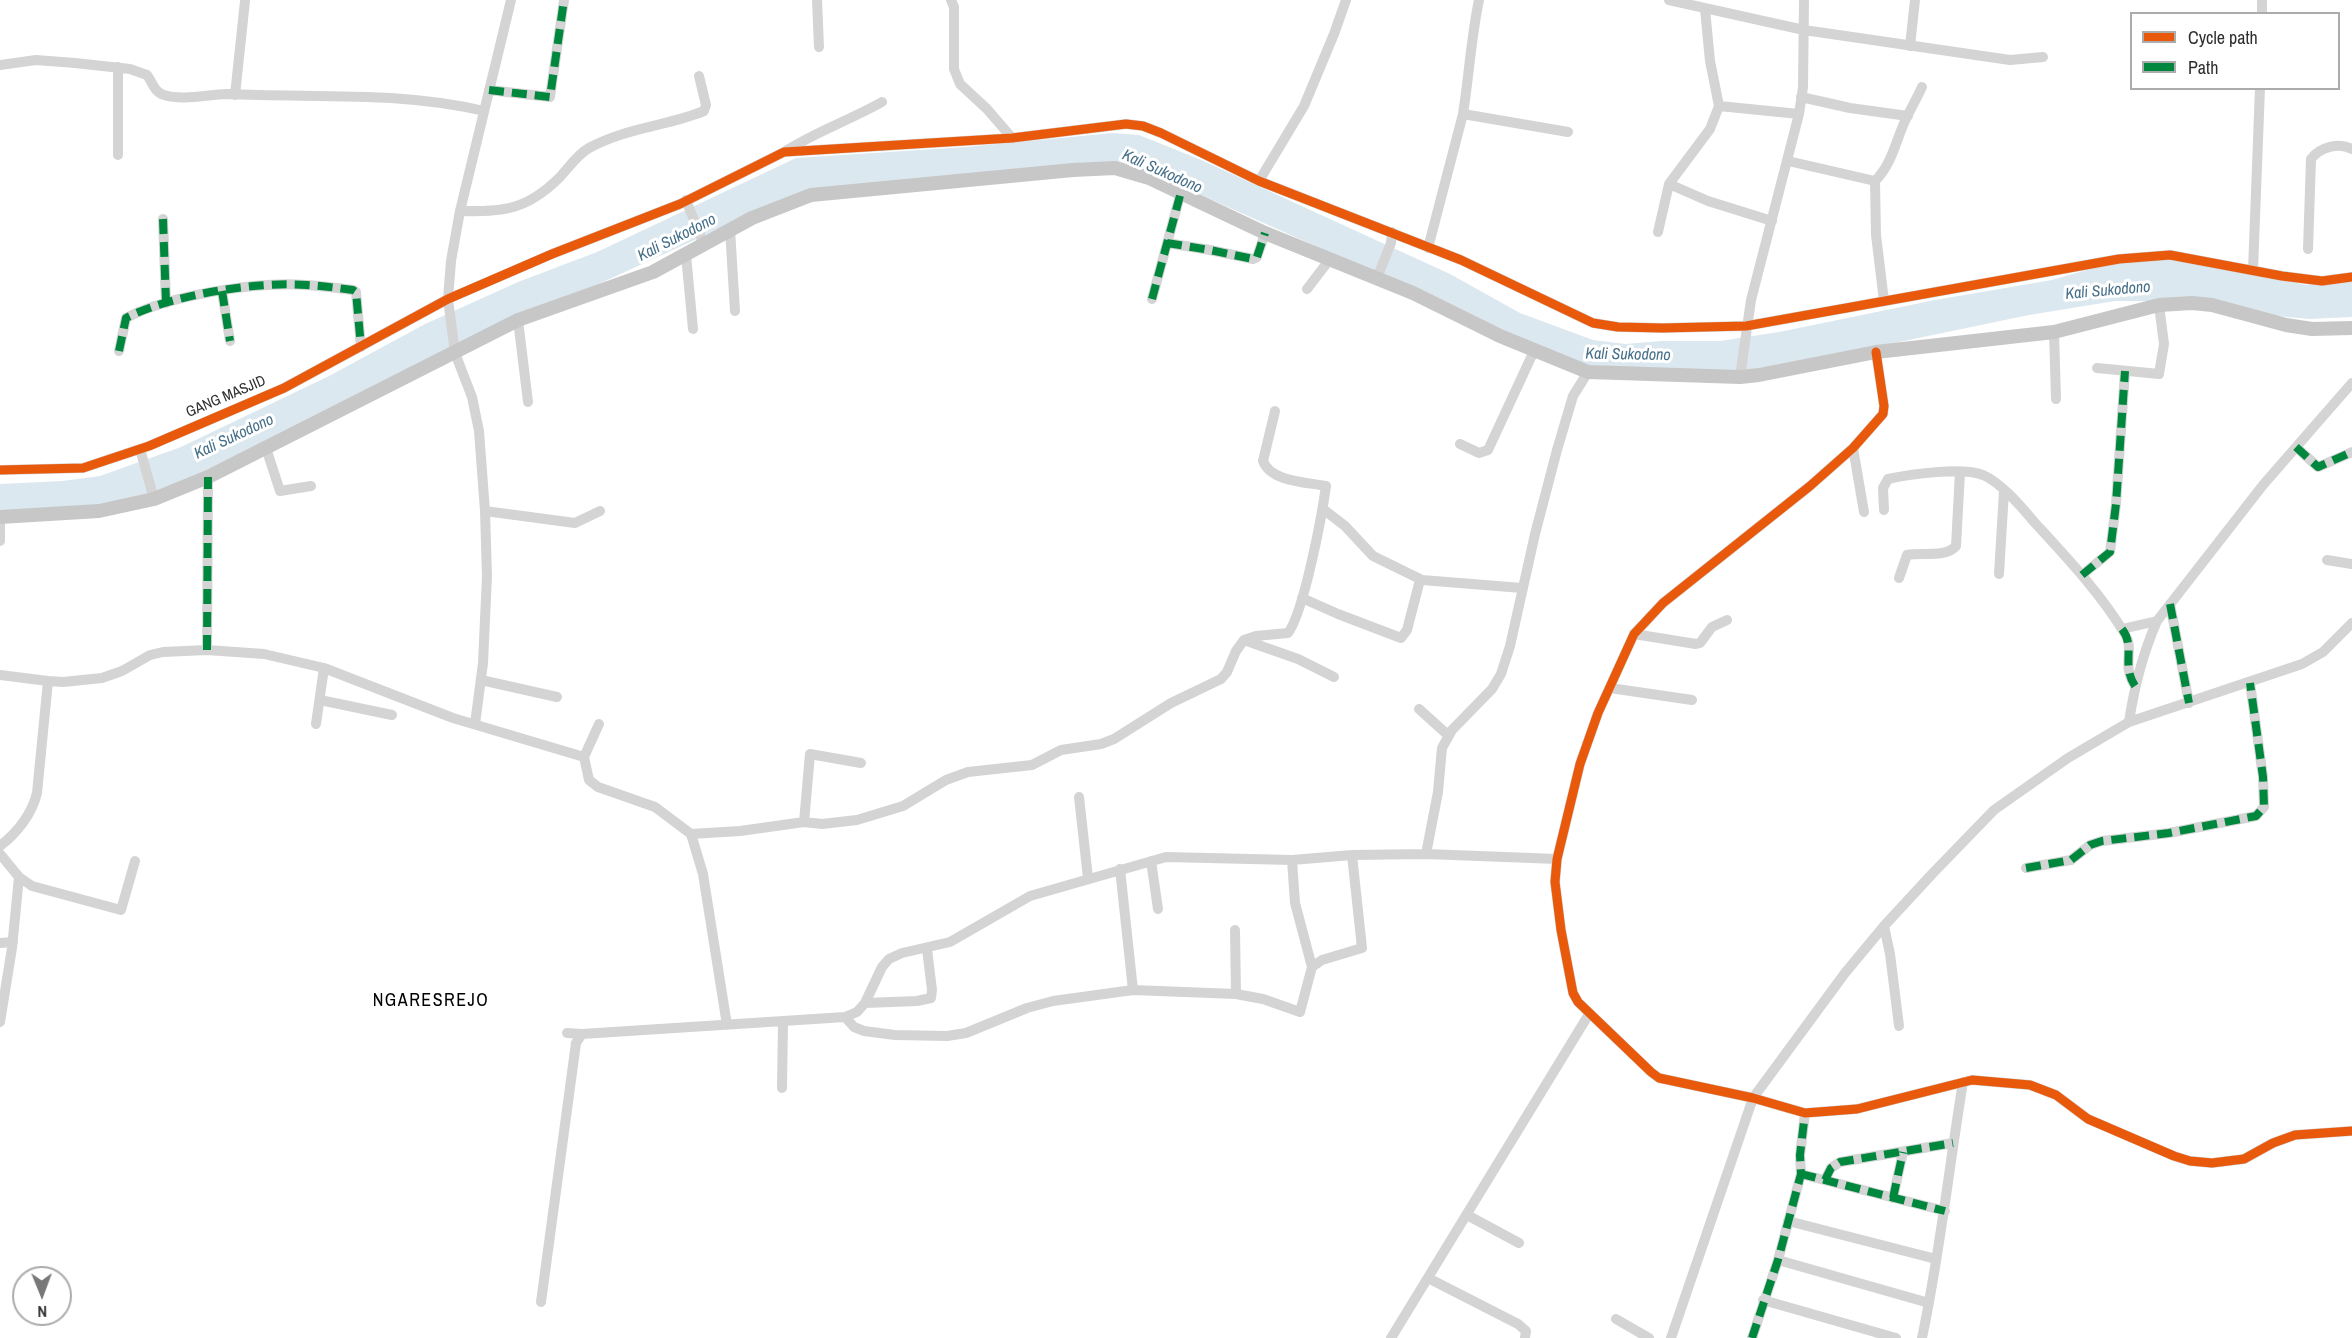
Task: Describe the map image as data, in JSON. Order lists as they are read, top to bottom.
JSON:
{
  "streets": {
    "street": ["GANG MASJID"]
  },
  "districts": ["NGARESREJO"],
  "water": ["Kali Sukodono"],
  "legend": ["Cycle path", "Path"],
  "north": "bottom"
}
